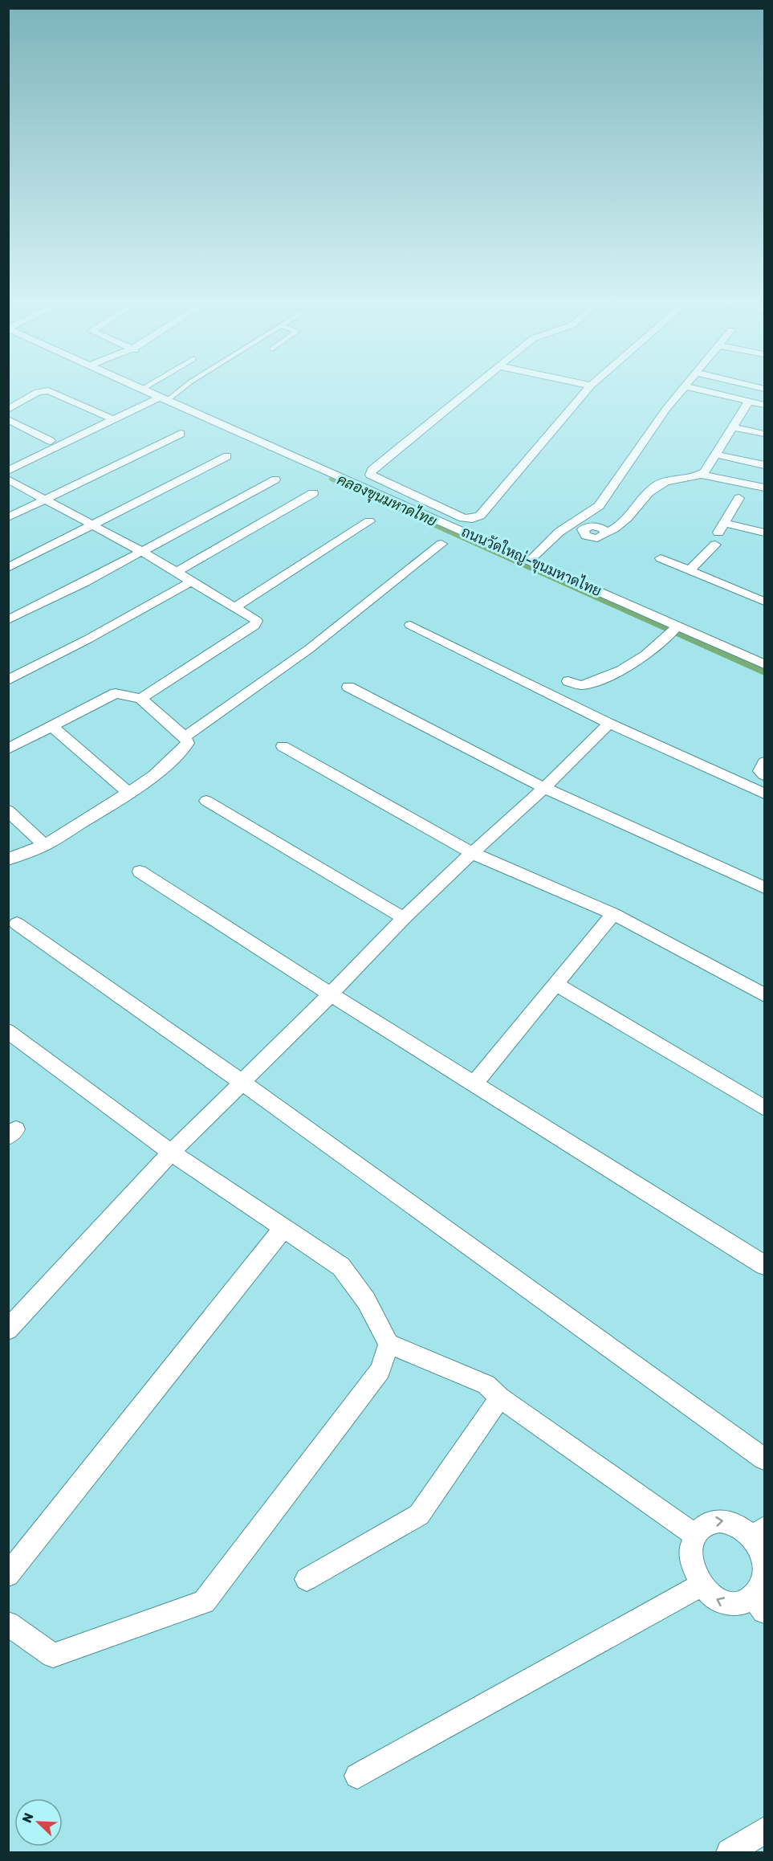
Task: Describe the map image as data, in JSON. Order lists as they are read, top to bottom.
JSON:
{
  "streets": {
    "street": ["ถนนวัดใหญ่-ขุนมหาดไทย"]
  },
  "water": ["คลองขุนมหาดไทย"],
  "north": "top left"
}
